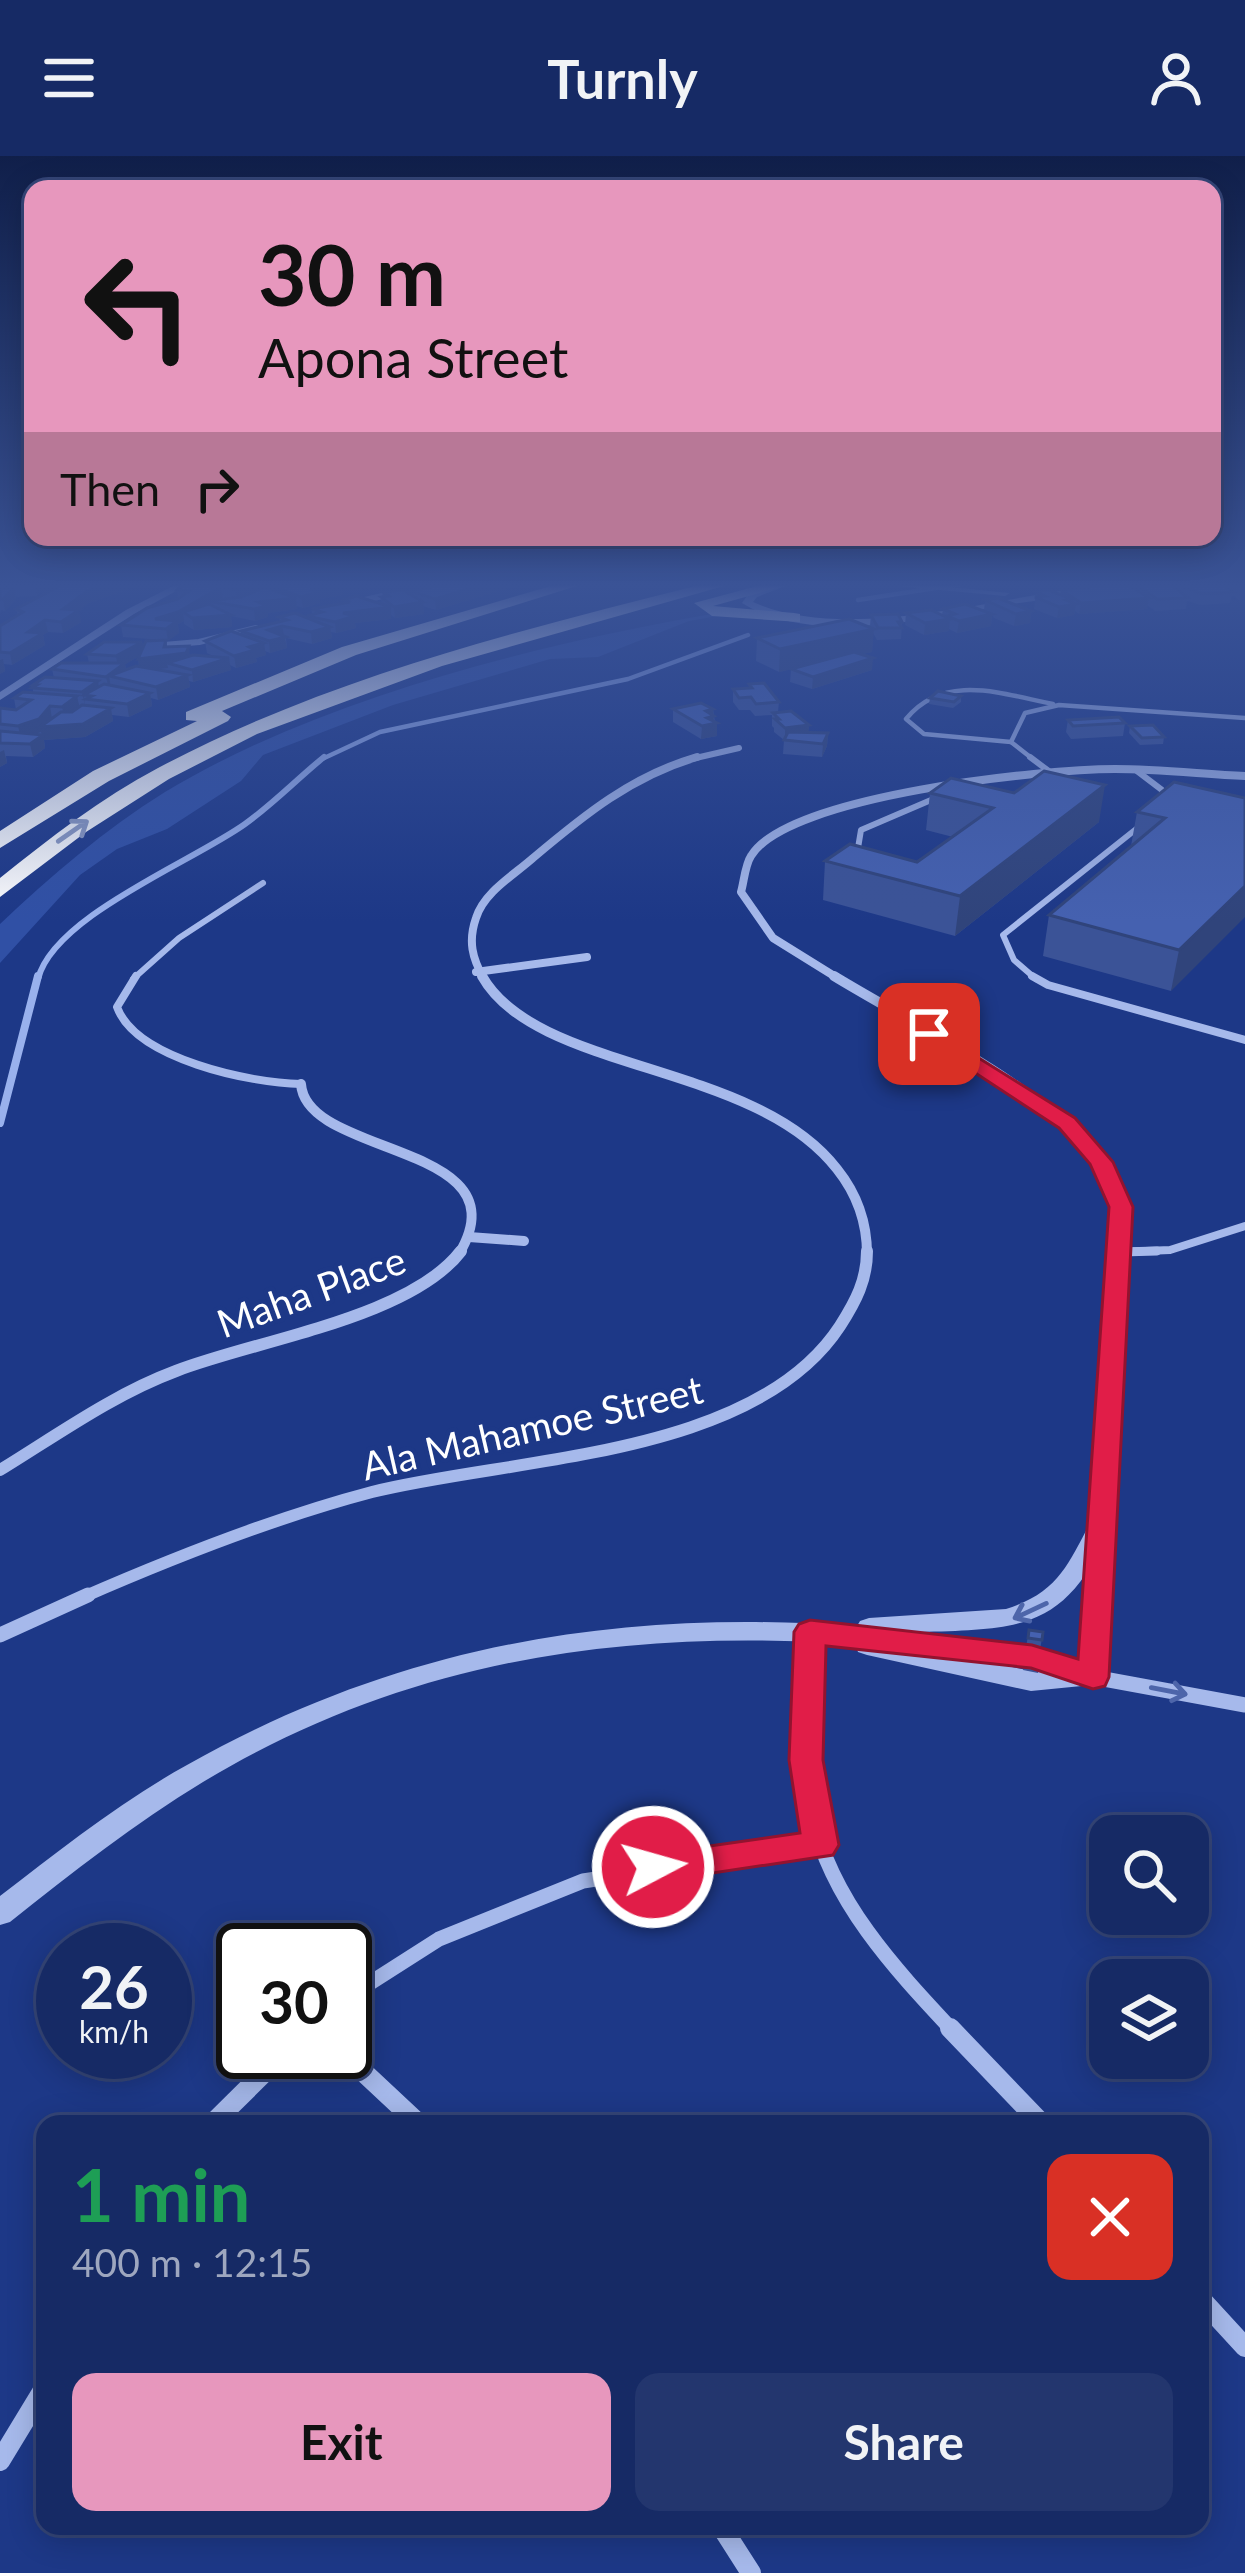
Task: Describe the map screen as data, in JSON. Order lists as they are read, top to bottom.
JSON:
{
  "streets": {
    "street": ["Maha Place", "Ala Mahamoe Street"]
  },
  "page": {
    "header": "Turnly",
    "turn": ["30 m", "Apona Street"],
    "then": "Then",
    "speed": "26 km/h",
    "limit": "30",
    "heading": ["1 min", "400 m · 12:15"],
    "buttons": ["Exit", "Share"]
  }
}
